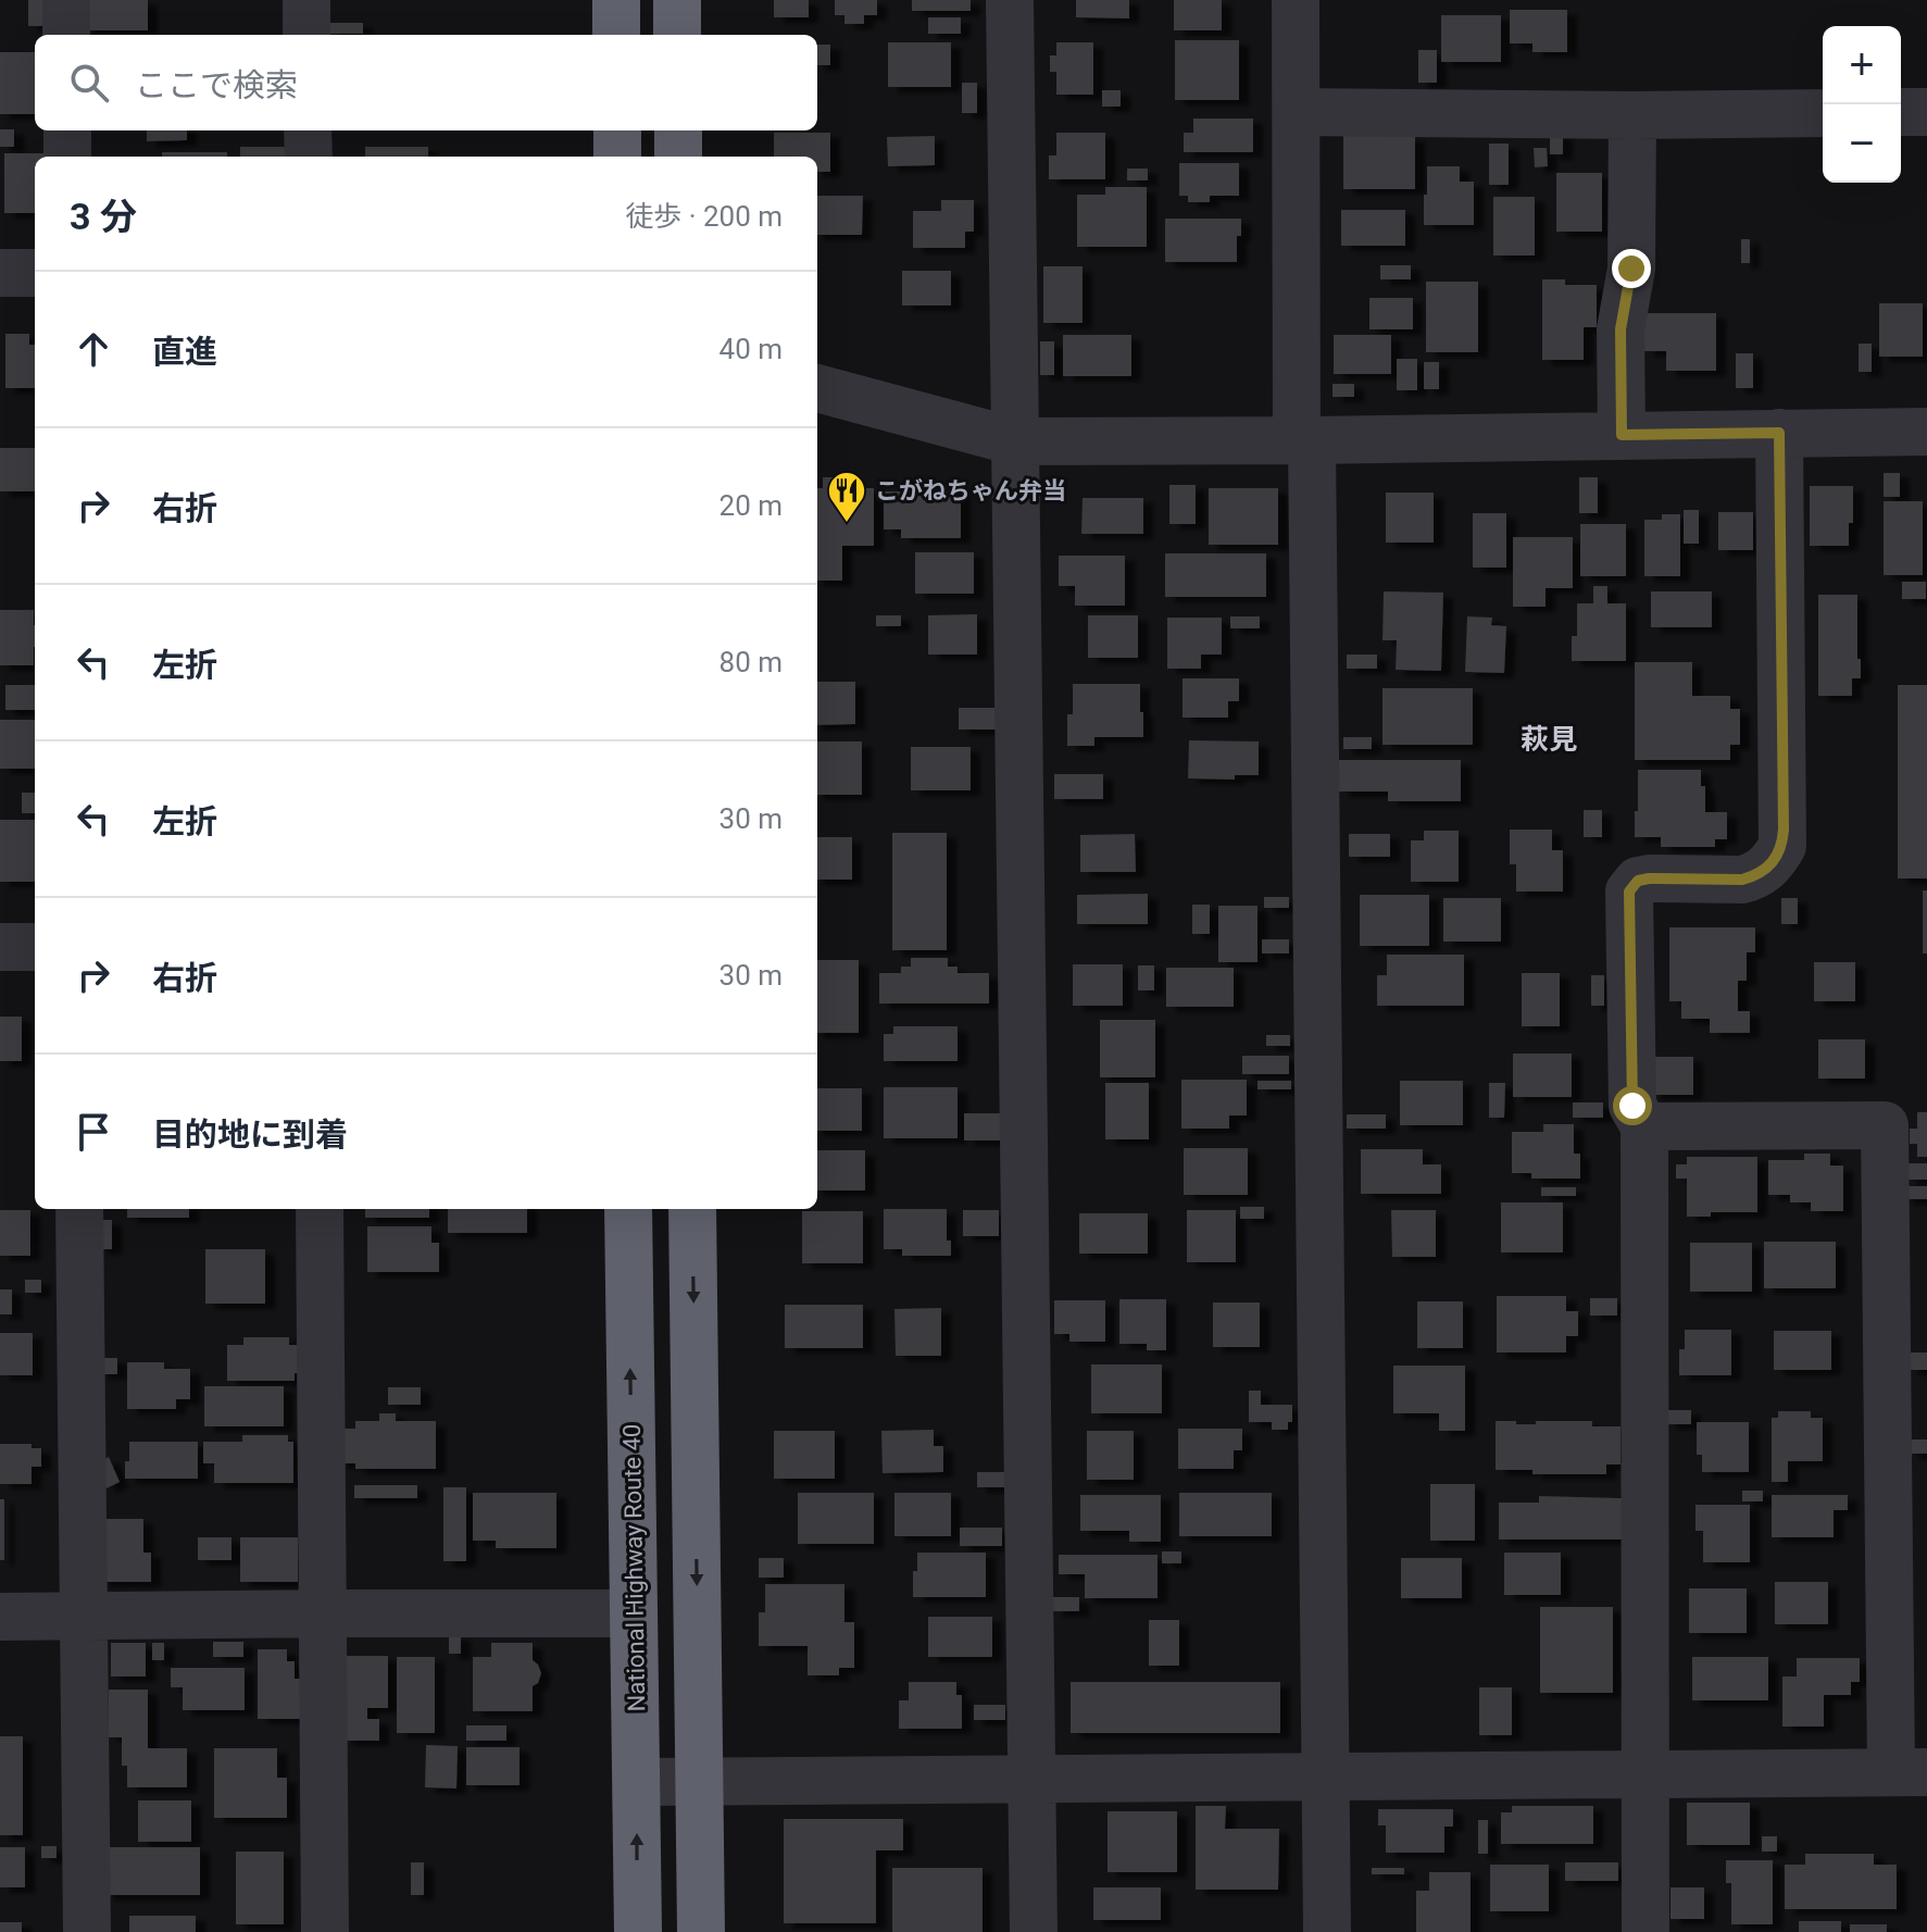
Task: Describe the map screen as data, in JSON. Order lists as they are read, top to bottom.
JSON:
{
  "streets": {
    "highway": ["National Highway Route 40"]
  },
  "districts": ["萩見"],
  "places": {
    "restaurant": ["こがねちゃん弁当"]
  },
  "page": {
    "map_buttons": ["+", "−"],
    "search": "ここで検索",
    "heading": ["3 分", "徒歩 · 200 m"],
    "list": [
      ["直進", "40 m"],
      ["右折", "20 m"],
      ["左折", "80 m"],
      ["左折", "30 m"],
      ["右折", "30 m"],
      "目的地に到着"
    ]
  }
}
